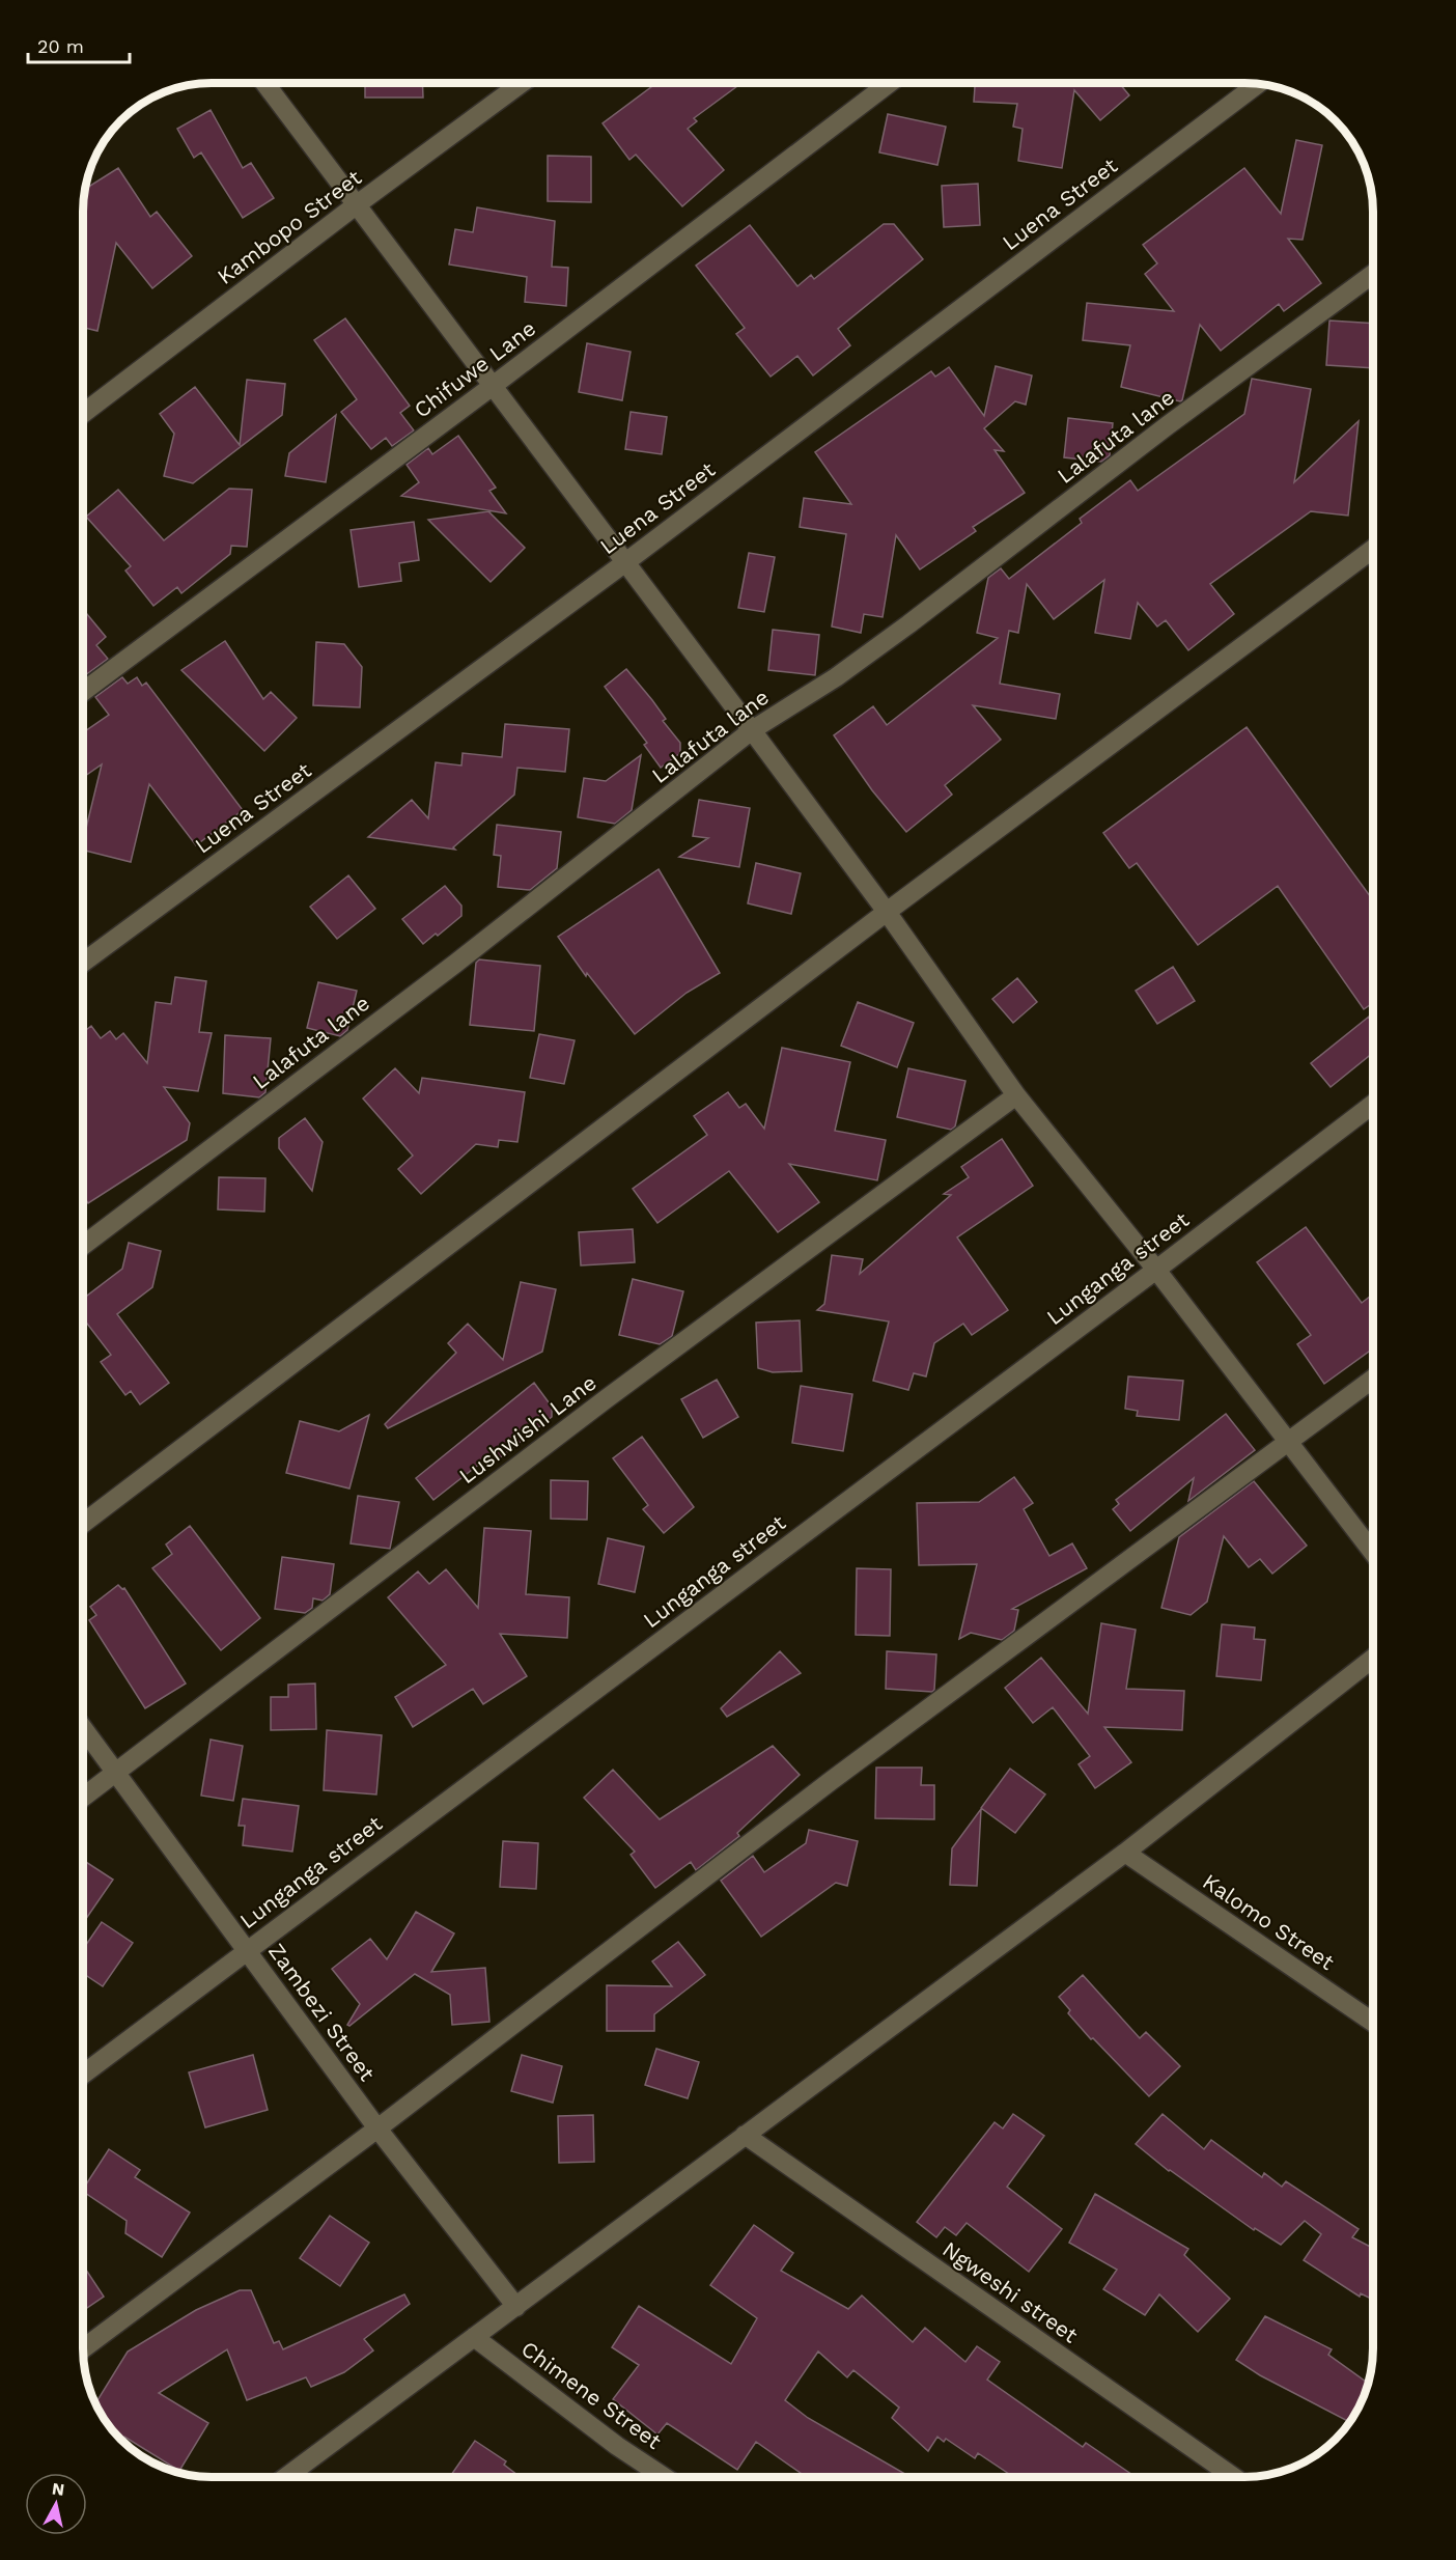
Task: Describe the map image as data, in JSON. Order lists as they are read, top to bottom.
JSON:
{
  "streets": {
    "street": [
      "Luena Street",
      "Kambopo Street",
      "Chifuwe Lane",
      "Lalafuta lane",
      "Lunganga street",
      "Lushwishi Lane",
      "Kalomo Street",
      "Zambezi Street",
      "Ngweshi street",
      "Chimene Street"
    ]
  },
  "crossings": [
    ["Lunganga street", "Zambezi Street"],
    ["Lushwishi Lane", "Zambezi Street"]
  ],
  "scale_bar": "20 m",
  "north": "top"
}
